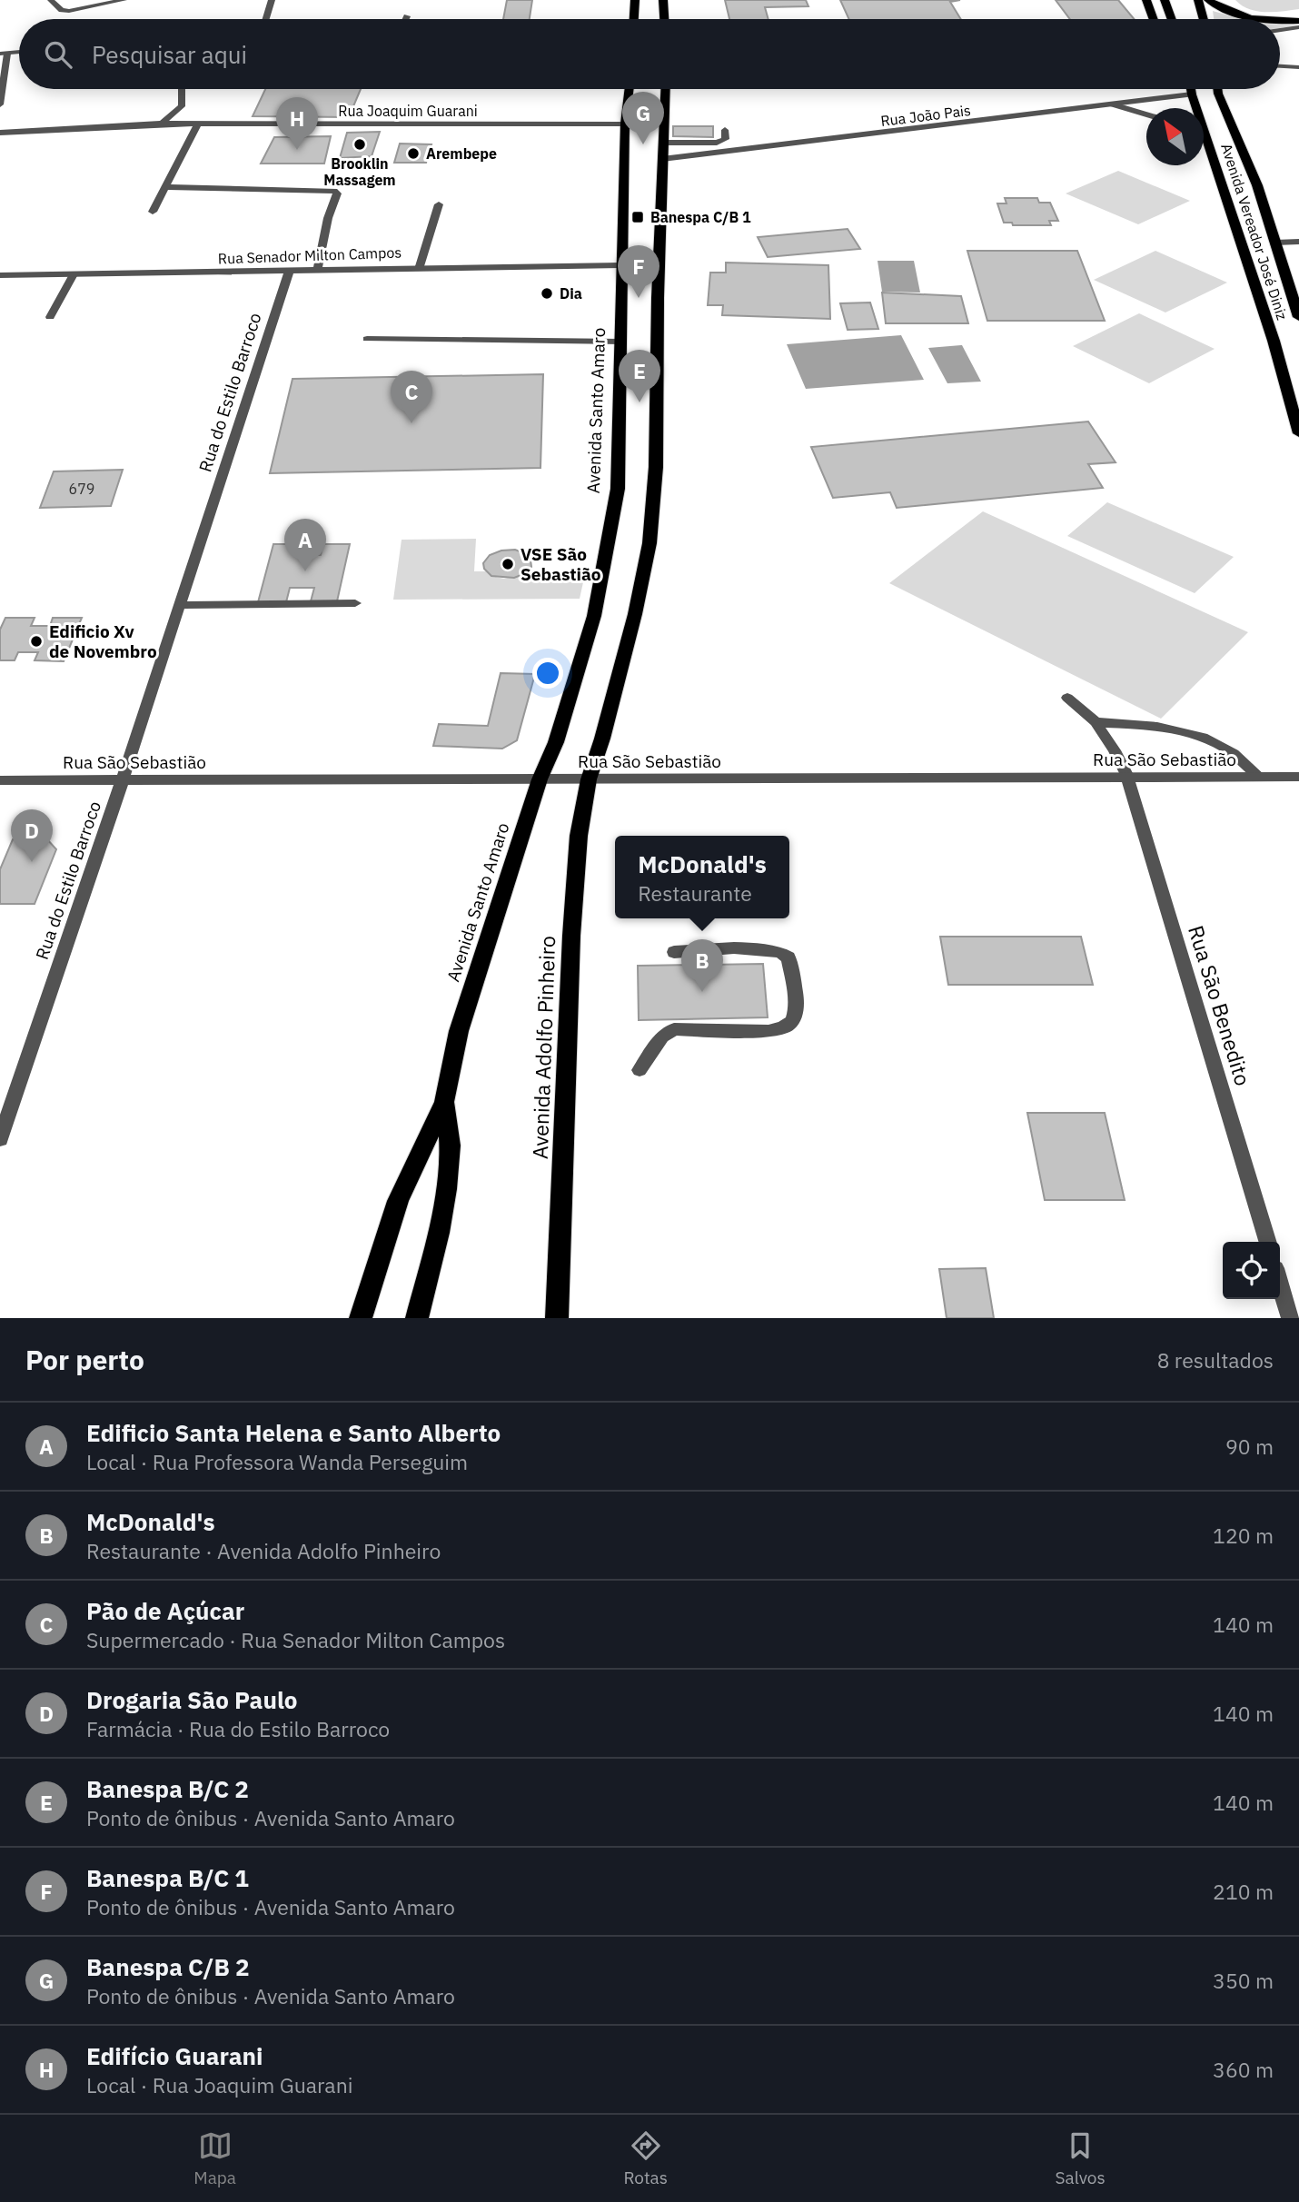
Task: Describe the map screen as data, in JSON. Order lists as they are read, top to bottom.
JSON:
{
  "streets": {
    "main road": ["Avenida Vereador José Diniz", "Avenida Santo Amaro", "Avenida Adolfo Pinheiro"],
    "street": [
      "Rua Joaquim Guarani",
      "Rua João Pais",
      "Rua Senador Milton Campos",
      "Rua do Estilo Barroco",
      "Rua São Sebastião",
      "Rua São Benedito"
    ]
  },
  "crossings": [
    ["Rua Joaquim Guarani", "Avenida Santo Amaro"],
    ["Rua João Pais", "Avenida Vereador José Diniz"],
    ["Rua Senador Milton Campos", "Rua do Estilo Barroco"],
    ["Rua Senador Milton Campos", "Avenida Santo Amaro"],
    ["Rua do Estilo Barroco", "Rua São Sebastião"],
    ["Avenida Santo Amaro", "Rua São Sebastião"],
    ["Rua São Sebastião", "Rua São Benedito"],
    ["Rua São Sebastião", "Avenida Adolfo Pinheiro"]
  ],
  "places": {
    "other": [
      "Brooklin Massagem",
      "Arembepe",
      "Dia",
      "VSE São Sebastião",
      "Edificio Xv de Novembro"
    ],
    "transit": ["Banespa C/B 1"]
  },
  "house_numbers": ["679"],
  "north": "top left",
  "page": {
    "search": "Pesquisar aqui",
    "pins": [
      "G",
      "H",
      "F",
      "E",
      "C",
      "A",
      "D",
      "B"
    ],
    "popup": ["McDonald's", "Restaurante"],
    "heading": ["Por perto", "8 resultados"],
    "list": [
      {
        "mark": "A",
        "name": "Edificio Santa Helena e Santo Alberto",
        "note": "Local · Rua Professora Wanda Perseguim",
        "value": "90 m"
      },
      {
        "mark": "B",
        "name": "McDonald's",
        "note": "Restaurante · Avenida Adolfo Pinheiro",
        "value": "120 m"
      },
      {
        "mark": "C",
        "name": "Pão de Açúcar",
        "note": "Supermercado · Rua Senador Milton Campos",
        "value": "140 m"
      },
      {
        "mark": "D",
        "name": "Drogaria São Paulo",
        "note": "Farmácia · Rua do Estilo Barroco",
        "value": "140 m"
      },
      {
        "mark": "E",
        "name": "Banespa B/C 2",
        "note": "Ponto de ônibus · Avenida Santo Amaro",
        "value": "140 m"
      },
      {
        "mark": "F",
        "name": "Banespa B/C 1",
        "note": "Ponto de ônibus · Avenida Santo Amaro",
        "value": "210 m"
      },
      {
        "mark": "G",
        "name": "Banespa C/B 2",
        "note": "Ponto de ônibus · Avenida Santo Amaro",
        "value": "350 m"
      },
      {
        "mark": "H",
        "name": "Edifício Guarani",
        "note": "Local · Rua Joaquim Guarani",
        "value": "360 m"
      }
    ],
    "nav": ["Mapa", "Rotas", "Salvos"]
  }
}
